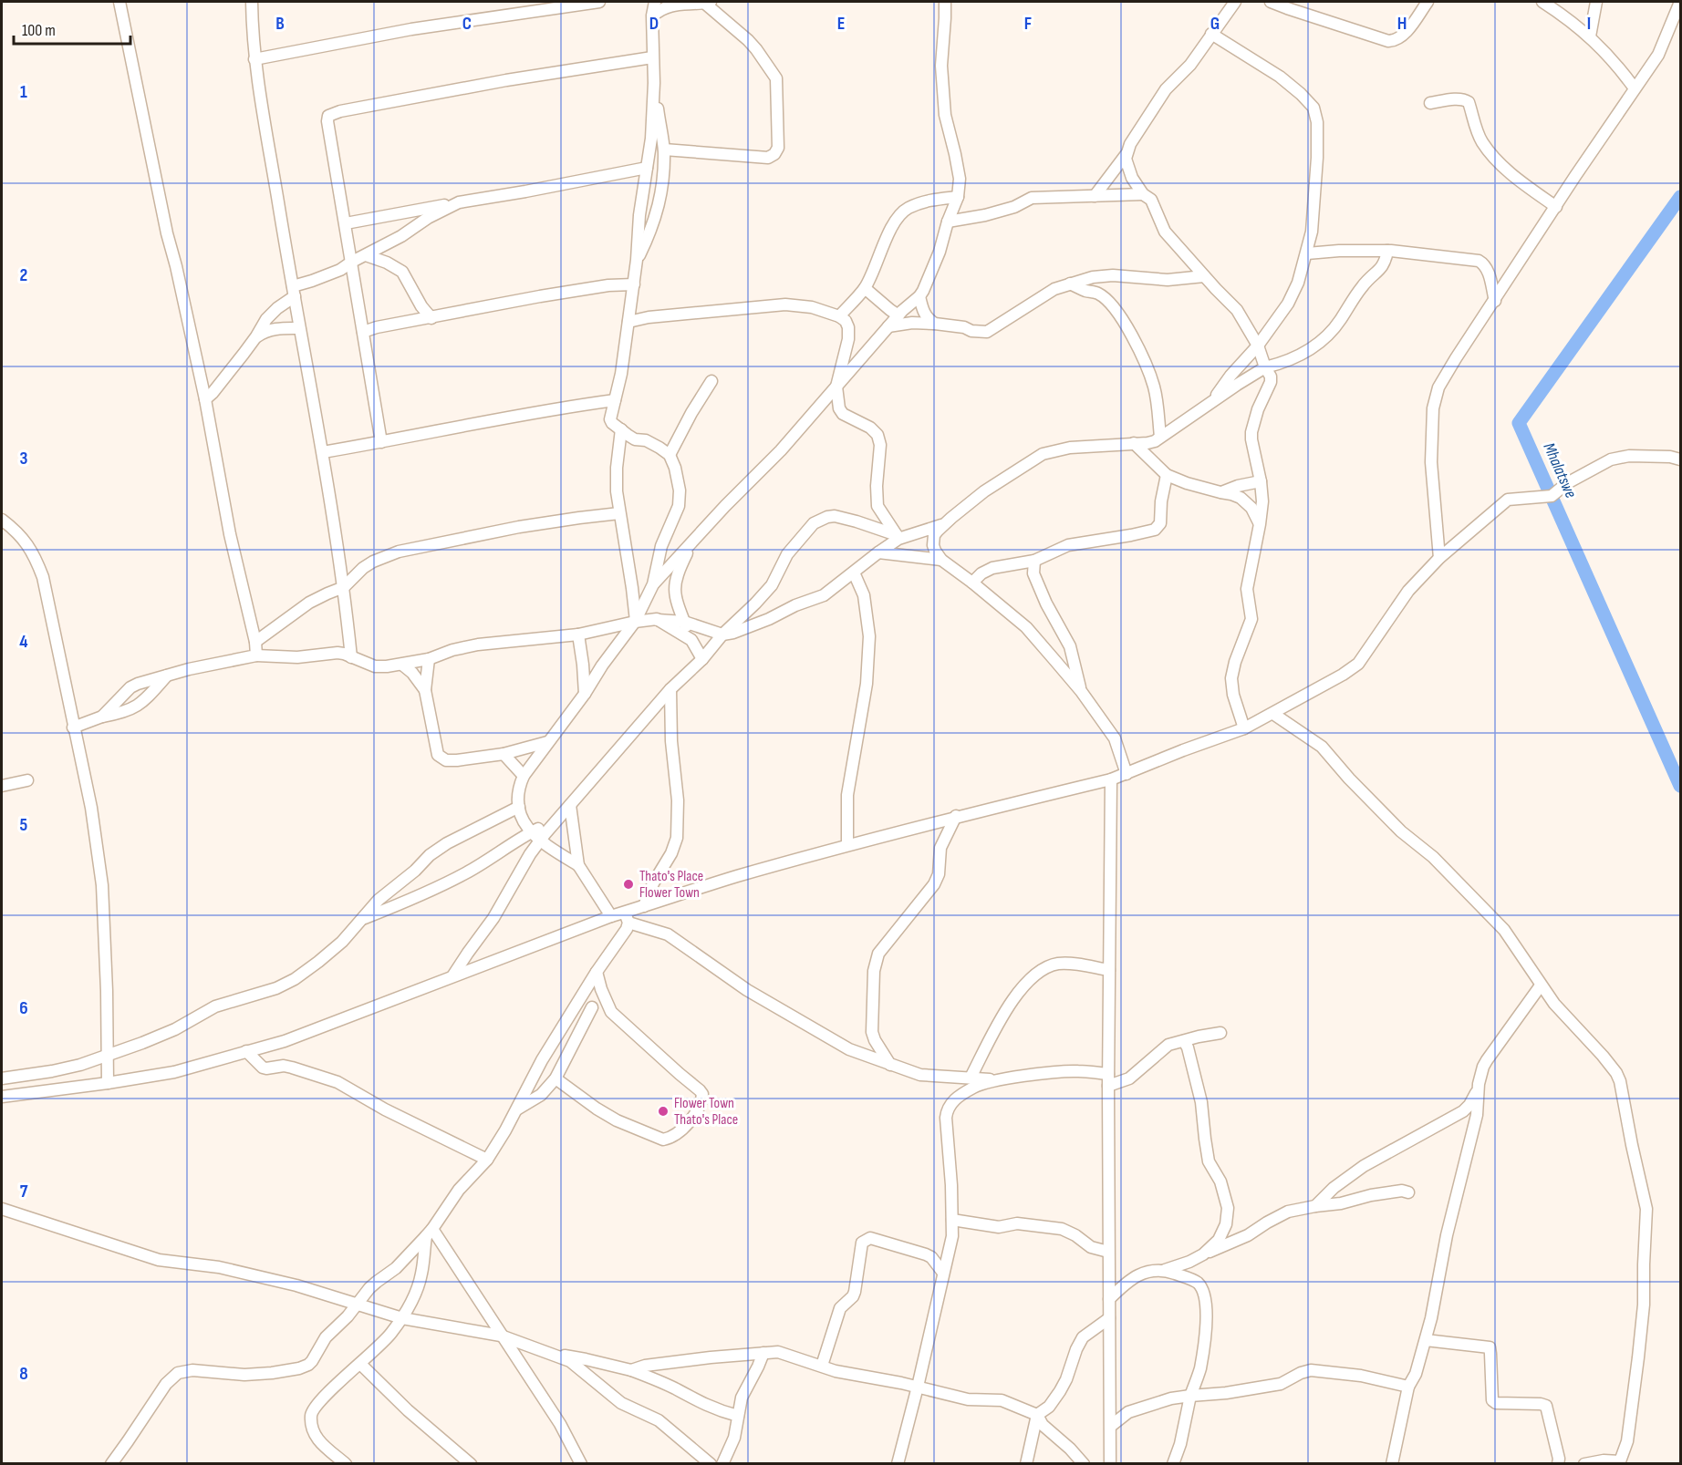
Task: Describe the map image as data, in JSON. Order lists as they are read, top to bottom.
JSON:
{
  "water": ["Mhalatswe"],
  "places": ["Thato's Place Flower Town", "Flower Town Thato's Place"],
  "scale_bar": "100 m",
  "grid": {
    "columns": [
      "B",
      "C",
      "D",
      "E",
      "F",
      "G",
      "H",
      "I"
    ],
    "rows": [
      "1",
      "2",
      "3",
      "4",
      "5",
      "6",
      "7",
      "8"
    ]
  }
}
